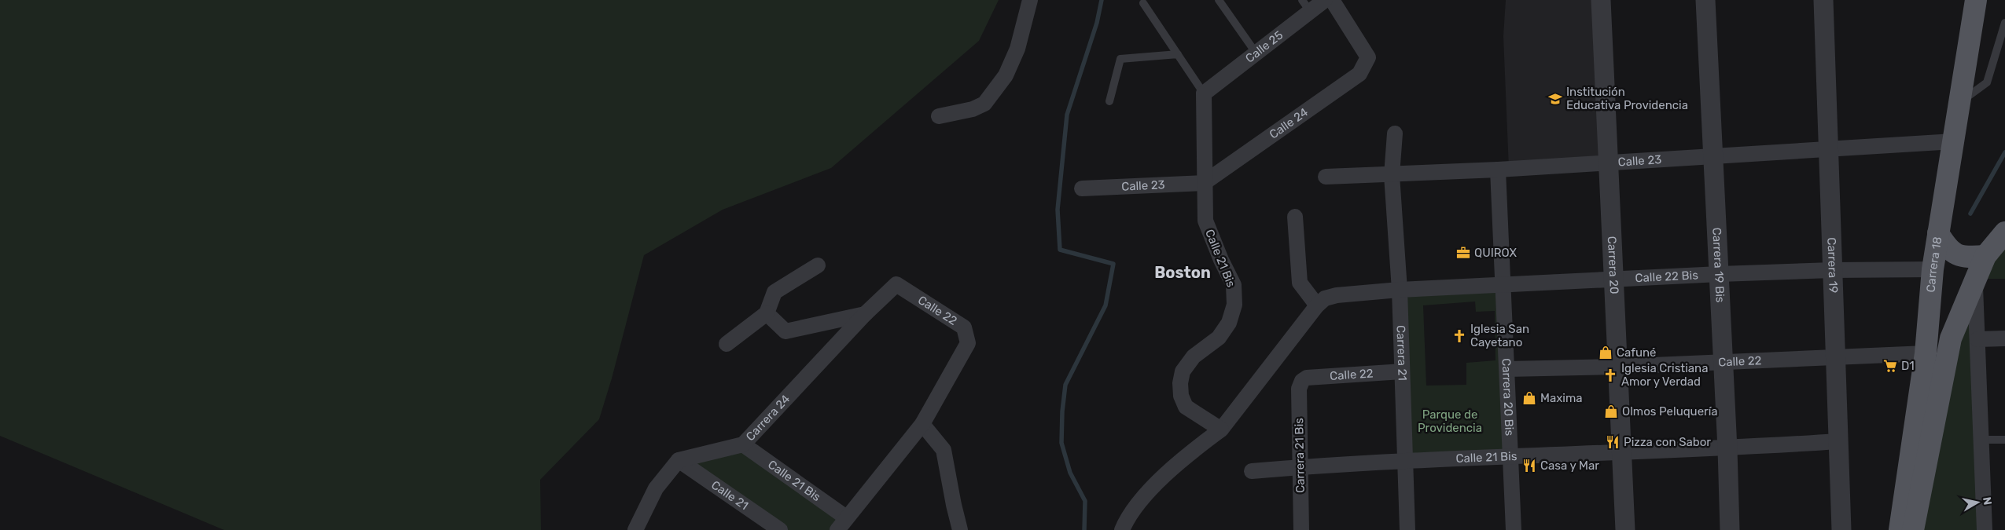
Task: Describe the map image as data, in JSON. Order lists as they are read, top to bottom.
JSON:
{
  "streets": {
    "main road": ["Carrera 18"],
    "street": [
      "Calle 25",
      "Calle 24",
      "Calle 23",
      "Calle 21 Bis",
      "Carrera 19 Bis",
      "Carrera 20",
      "Carrera 19",
      "Calle 22 Bis",
      "Calle 22",
      "Carrera 21",
      "Carrera 20 Bis",
      "Carrera 24",
      "Carrera 21 Bis",
      "Calle 21"
    ]
  },
  "crossings": [
    ["Calle 25", "Calle 21 Bis"],
    ["Calle 24", "Calle 23"],
    ["Calle 24", "Calle 21 Bis"],
    ["Calle 23", "Calle 21 Bis"],
    ["Calle 23", "Carrera 19 Bis"],
    ["Calle 23", "Carrera 18"],
    ["Calle 23", "Carrera 20"],
    ["Calle 23", "Carrera 19"],
    ["Calle 23", "Carrera 21"],
    ["Calle 23", "Carrera 20 Bis"],
    ["Calle 21 Bis", "Carrera 19 Bis"],
    ["Calle 21 Bis", "Carrera 20"],
    ["Calle 21 Bis", "Carrera 19"],
    ["Calle 21 Bis", "Carrera 21"],
    ["Calle 21 Bis", "Carrera 20 Bis"],
    ["Calle 21 Bis", "Carrera 24"],
    ["Calle 21 Bis", "Carrera 21 Bis"],
    ["Carrera 19 Bis", "Calle 22 Bis"],
    ["Carrera 19 Bis", "Calle 22"],
    ["Carrera 18", "Calle 22 Bis"],
    ["Carrera 18", "Calle 22"],
    ["Carrera 20", "Calle 22 Bis"],
    ["Carrera 20", "Calle 22"],
    ["Carrera 19", "Calle 22 Bis"],
    ["Carrera 19", "Calle 22"],
    ["Calle 22 Bis", "Carrera 21"],
    ["Calle 22 Bis", "Carrera 20 Bis"],
    ["Calle 22", "Carrera 21"],
    ["Calle 22", "Carrera 20 Bis"],
    ["Calle 22", "Carrera 24"],
    ["Calle 22", "Carrera 21 Bis"],
    ["Carrera 24", "Calle 21"]
  ],
  "districts": ["Boston"],
  "parks": ["Parque de Providencia"],
  "places": {
    "school or university": ["Institución Educativa Providencia"],
    "office": ["QUIROX"],
    "church": ["Iglesia San Cayetano", "Iglesia Cristiana Amor y Verdad"],
    "shop": ["Cafuné", "Maxima", "Olmos Peluquería"],
    "supermarket": ["D1"],
    "restaurant": ["Pizza con Sabor", "Casa y Mar"]
  },
  "north": "right"
}
